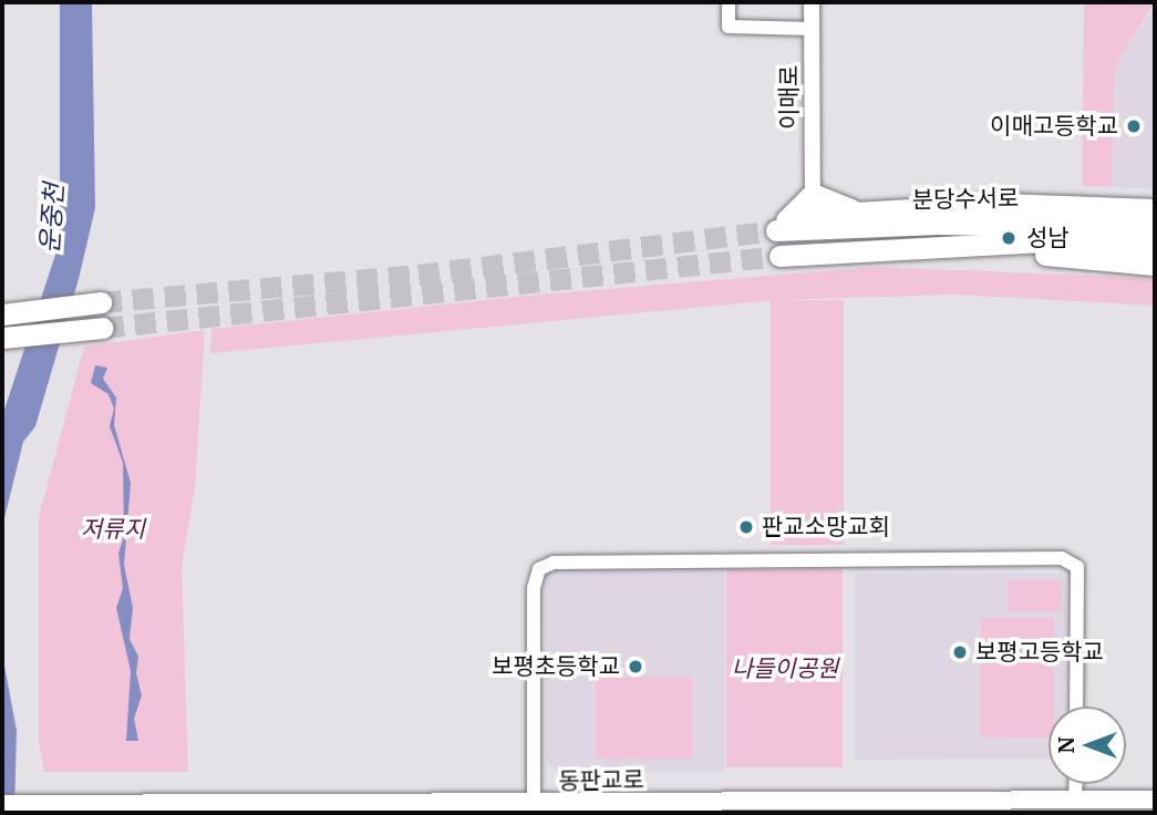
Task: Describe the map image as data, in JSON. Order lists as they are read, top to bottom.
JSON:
{
  "streets": {
    "highway": ["분당수서로"],
    "main road": ["동판교로"],
    "street": ["이매로"]
  },
  "water": ["운중천"],
  "parks": ["저류지", "나들이공원"],
  "places": [
    "이매고등학교",
    "성남",
    "판교소망교회",
    "보평고등학교",
    "보평초등학교"
  ],
  "north": "left"
}
